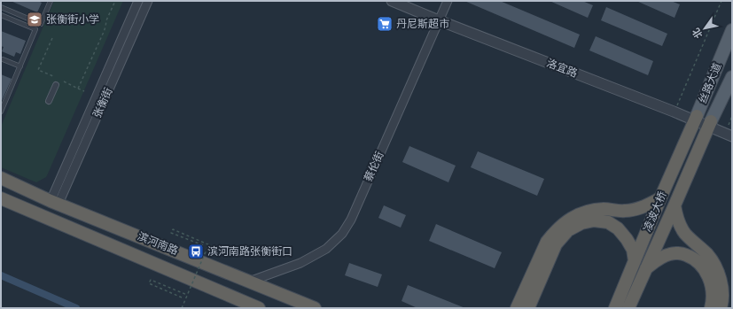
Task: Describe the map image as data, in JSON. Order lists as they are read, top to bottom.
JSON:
{
  "streets": {
    "highway": ["凌波大桥", "滨河南路"],
    "main road": ["丝路大道"],
    "street": ["洛宜路", "张衡街", "蔡伦街"]
  },
  "crossings": [
    ["洛宜路", "丝路大道"],
    ["洛宜路", "蔡伦街"],
    ["洛宜路", "凌波大桥"],
    ["丝路大道", "凌波大桥"],
    ["张衡街", "滨河南路"],
    ["蔡伦街", "滨河南路"]
  ],
  "places": {
    "school or university": ["张衡街小学"],
    "supermarket": ["丹尼斯超市"],
    "bus stop": ["滨河南路张衡街口"]
  },
  "north": "bottom left"
}
